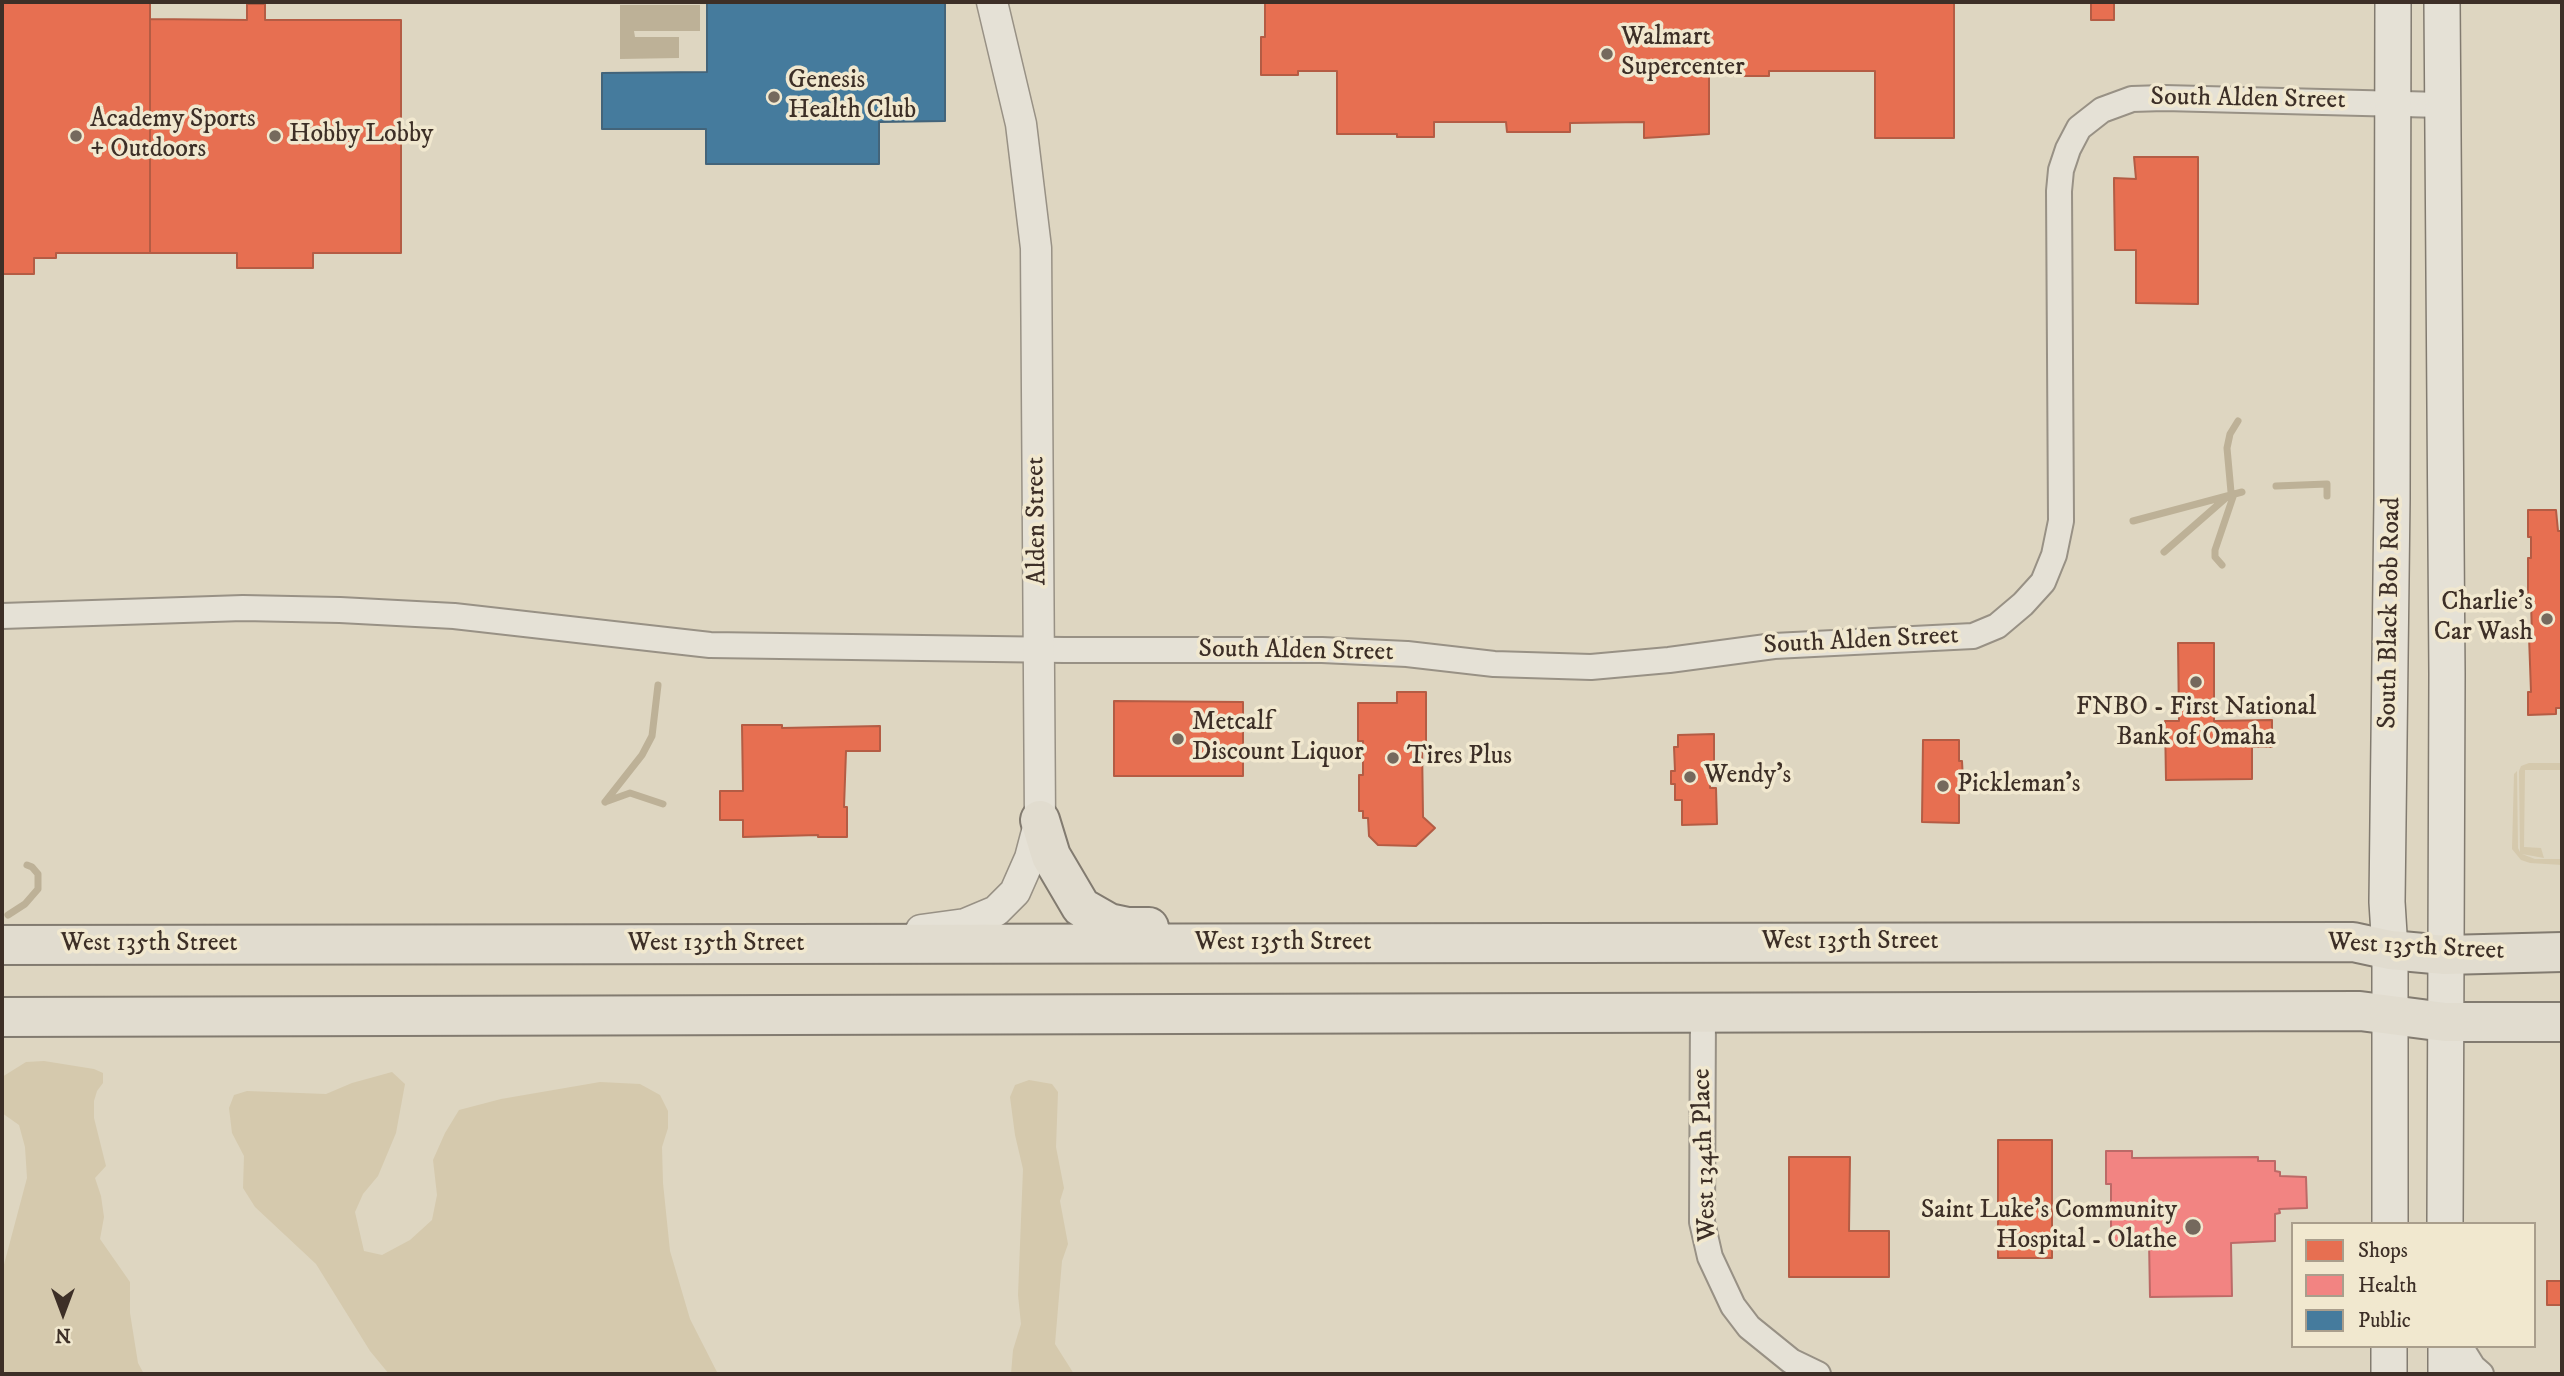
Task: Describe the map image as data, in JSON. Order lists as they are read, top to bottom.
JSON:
{
  "streets": {
    "main road": ["South Black Bob Road", "West 135th Street"],
    "street": ["South Alden Street", "Alden Street", "West 134th Place"]
  },
  "crossings": [
    ["South Alden Street", "Alden Street"],
    ["South Alden Street", "South Black Bob Road"],
    ["Alden Street", "West 135th Street"],
    ["South Black Bob Road", "West 135th Street"]
  ],
  "places": [
    "Walmart Supercenter",
    "Genesis Health Club",
    "Academy Sports + Outdoors",
    "Hobby Lobby",
    "Charlie’s Car Wash",
    "FNBO - First National Bank of Omaha",
    "Metcalf Discount Liquor",
    "Tires Plus",
    "Wendy's",
    "Pickleman's",
    "Saint Luke’s Community Hospital - Olathe"
  ],
  "legend": ["Shops", "Health", "Public"],
  "north": "bottom"
}
